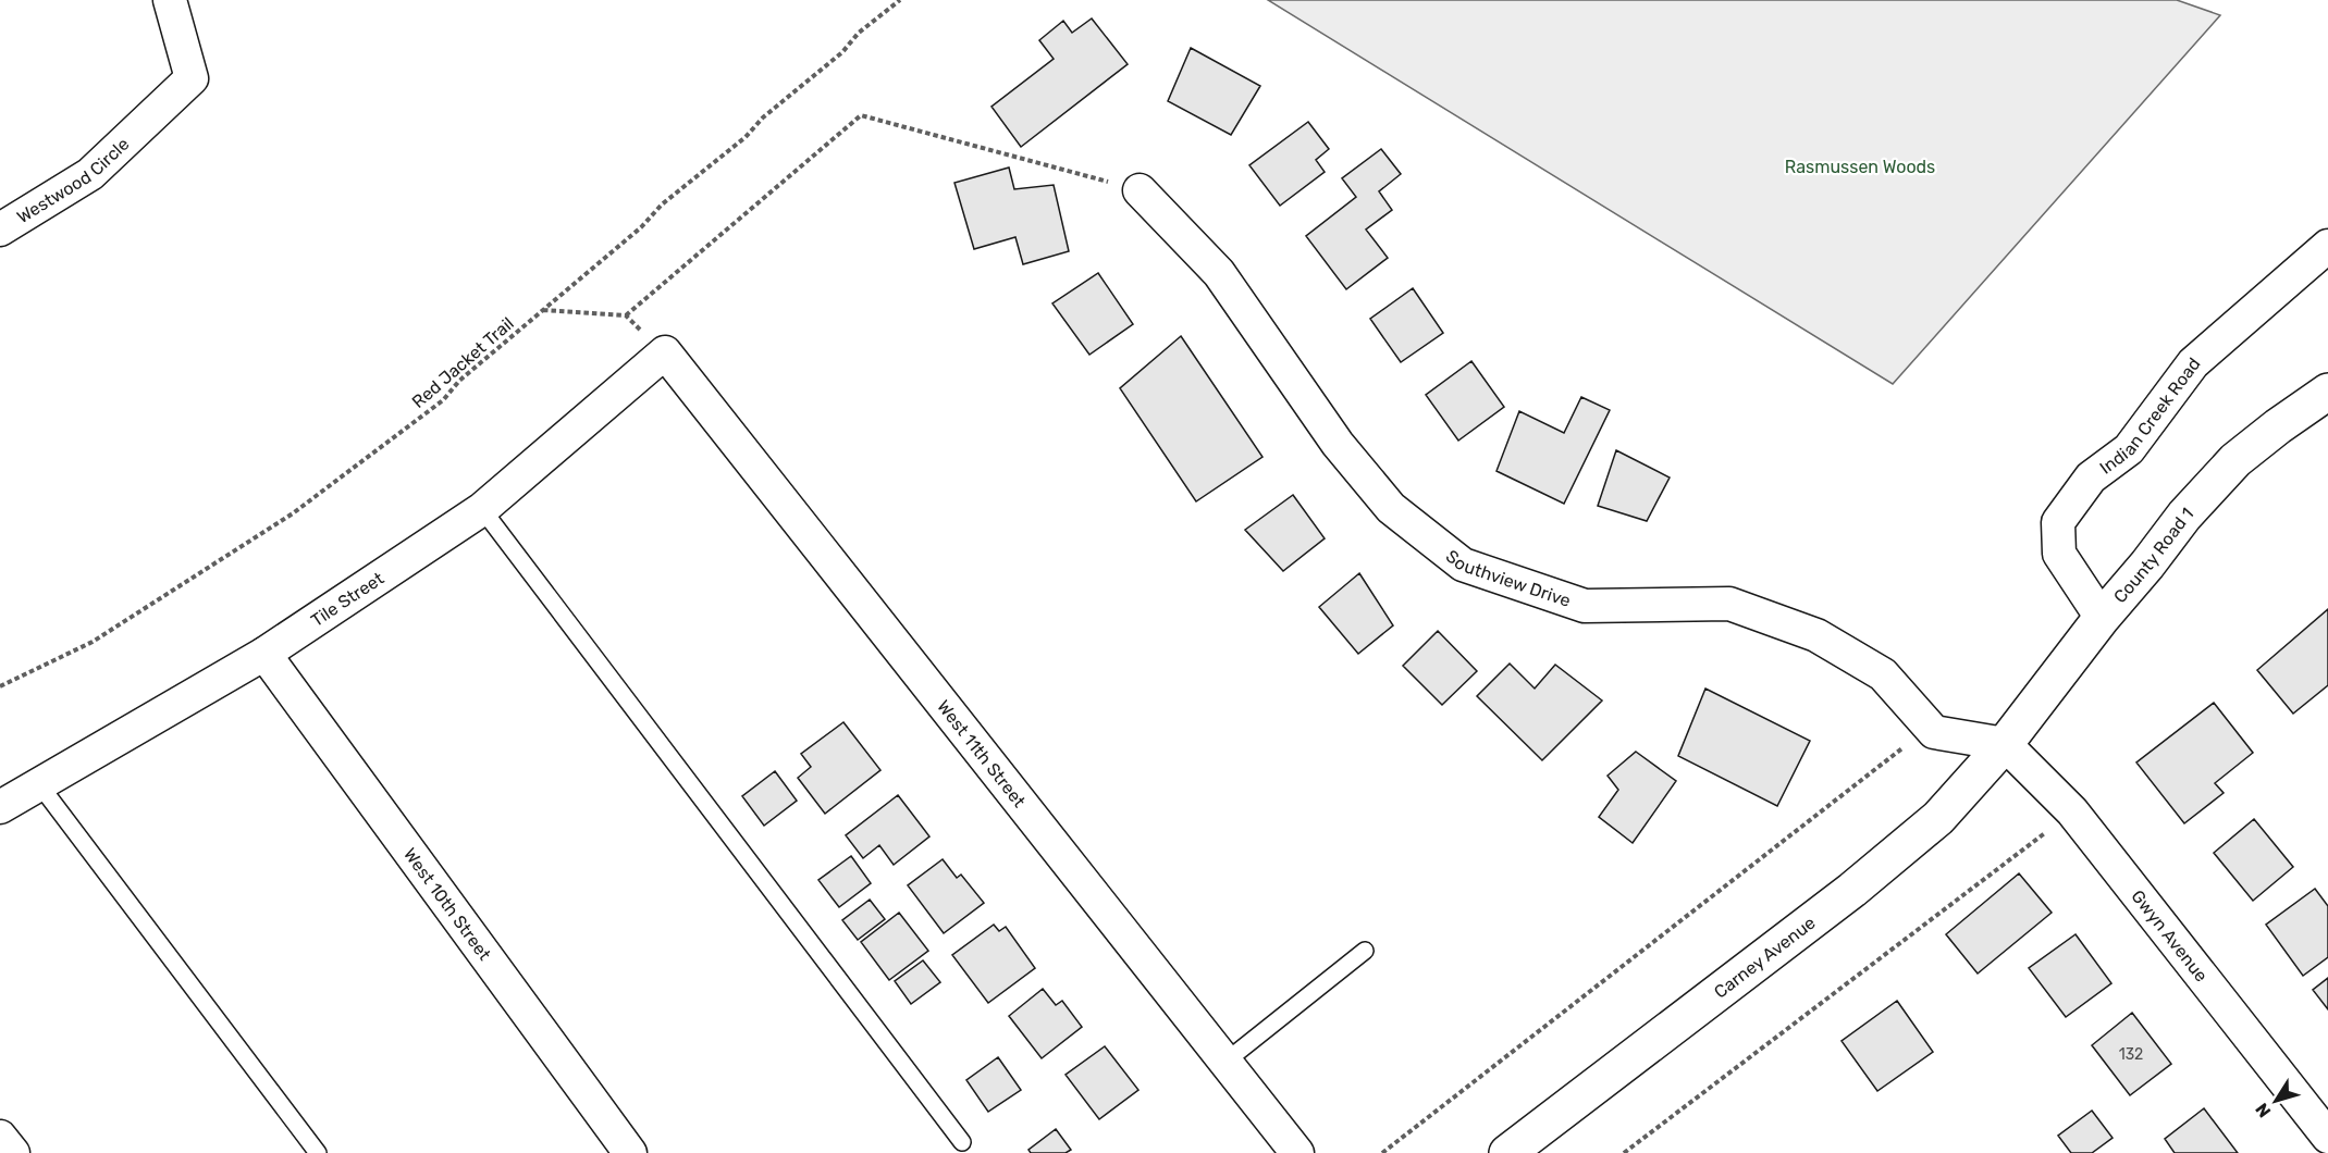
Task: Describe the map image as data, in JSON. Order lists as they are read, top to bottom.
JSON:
{
  "streets": {
    "main road": ["County Road 1", "Carney Avenue"],
    "street": [
      "Westwood Circle",
      "Indian Creek Road",
      "Southview Drive",
      "Tile Street",
      "West 11th Street",
      "West 10th Street",
      "Gwyn Avenue"
    ],
    "path": ["Red Jacket Trail"]
  },
  "crossings": [
    ["Indian Creek Road", "County Road 1"],
    ["County Road 1", "Gwyn Avenue"],
    ["County Road 1", "Carney Avenue"],
    ["Tile Street", "West 11th Street"],
    ["Tile Street", "West 10th Street"],
    ["Gwyn Avenue", "Carney Avenue"]
  ],
  "parks": ["Rasmussen Woods"],
  "house_numbers": ["132"],
  "north": "bottom left"
}
